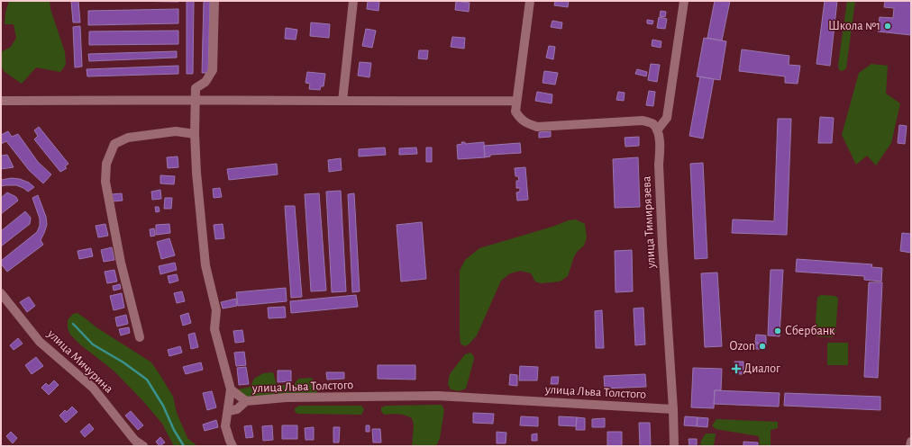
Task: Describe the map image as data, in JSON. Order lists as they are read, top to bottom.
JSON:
{
  "streets": {
    "street": ["улица Тимирязева", "улица Мичурина", "улица Льва Толстого"]
  },
  "crossings": [
    ["улица Тимирязева", "улица Льва Толстого"]
  ],
  "places": {
    "other": ["Школа №1", "Сбербанк", "Ozon"],
    "health": ["Диалог"]
  }
}
